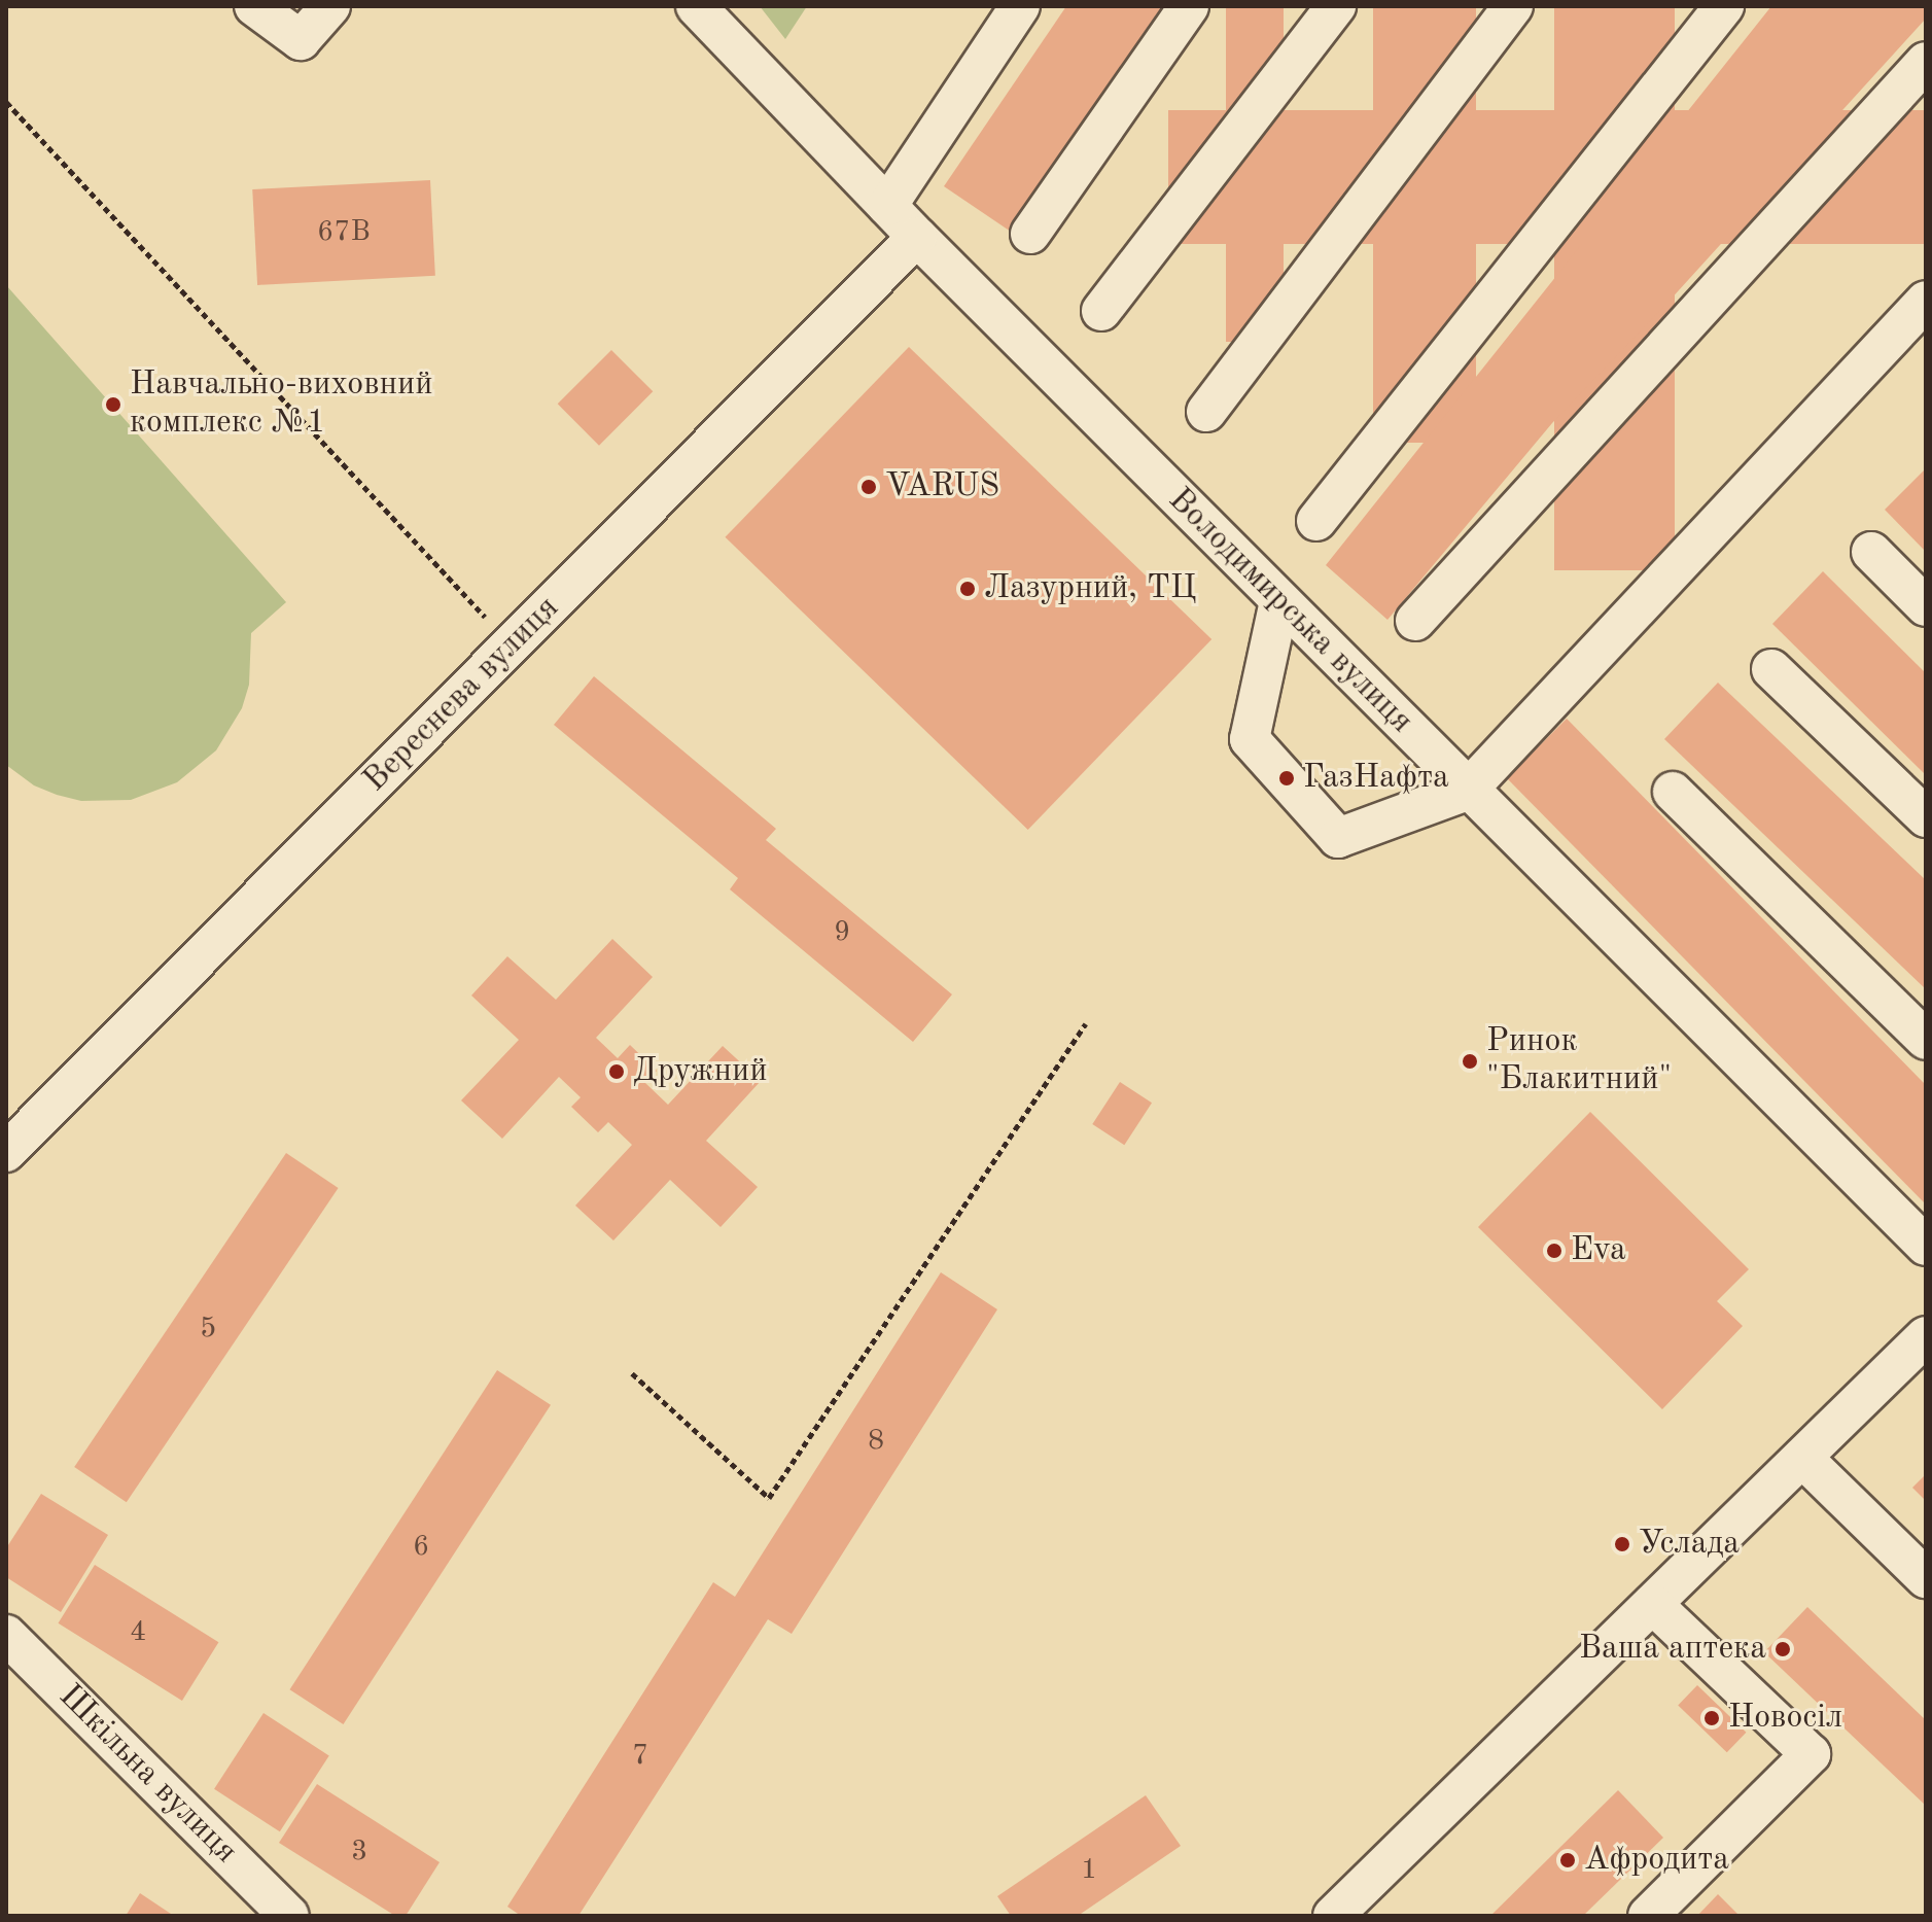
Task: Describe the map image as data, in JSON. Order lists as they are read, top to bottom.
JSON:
{
  "streets": {
    "street": ["Володимирська вулиця", "Вереснева вулиця", "Шкільна вулиця"]
  },
  "crossings": [
    ["Володимирська вулиця", "Вереснева вулиця"]
  ],
  "places": [
    "Навчально-виховний комплекс №1",
    "VARUS",
    "Лазурний, ТЦ",
    "ГазНафта",
    "Ринок \"Блакитний\"",
    "Дружний",
    "Eva",
    "Услада",
    "Ваша аптека",
    "Новосіл",
    "Афродита"
  ],
  "house_numbers": [
    "67В",
    "9",
    "5",
    "8",
    "6",
    "4",
    "7",
    "3",
    "1"
  ]
}
